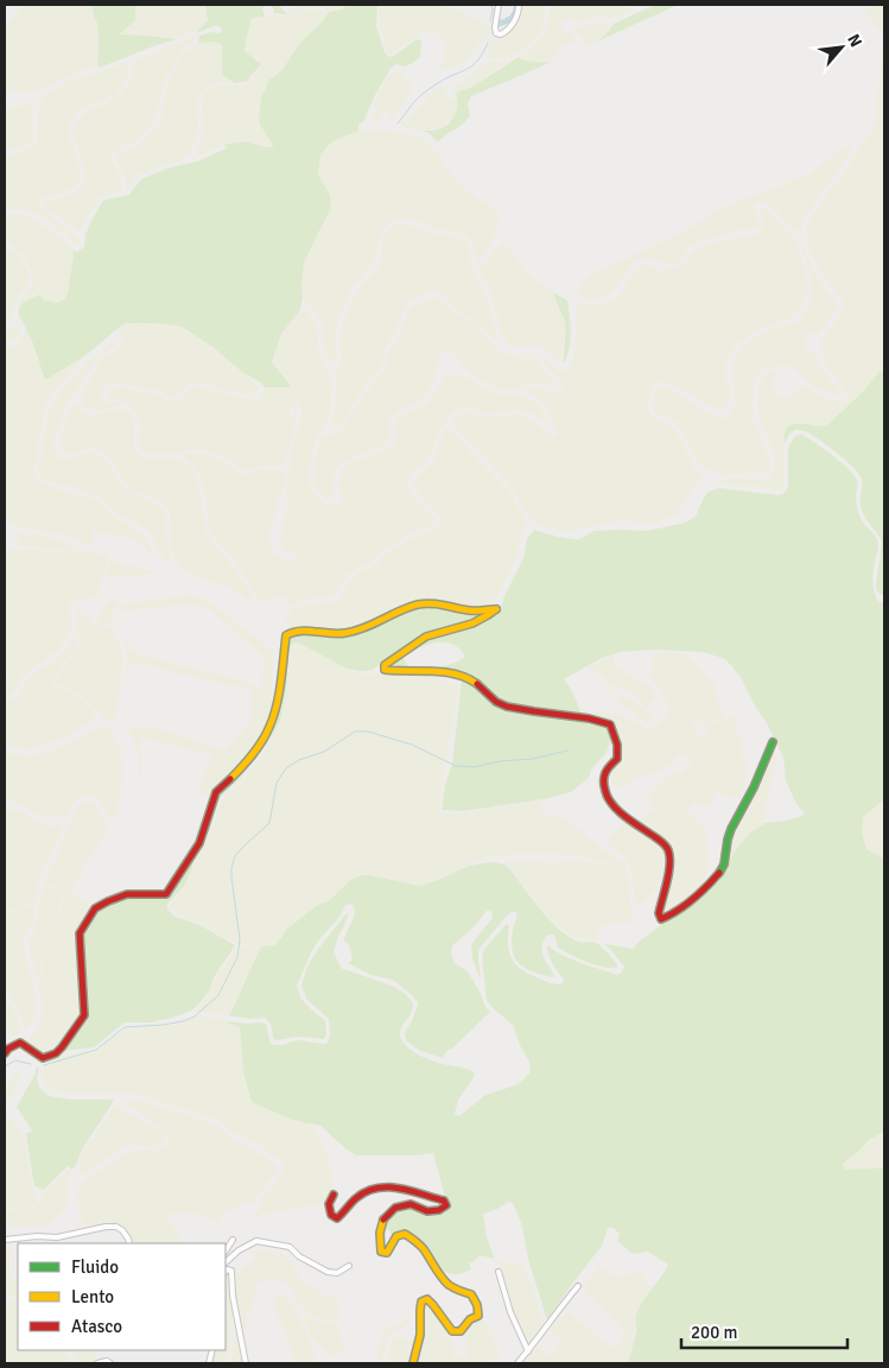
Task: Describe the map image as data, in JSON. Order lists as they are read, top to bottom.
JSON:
{
  "legend": ["Fluido", "Lento", "Atasco"],
  "scale_bar": "200 m",
  "north": "top right"
}
